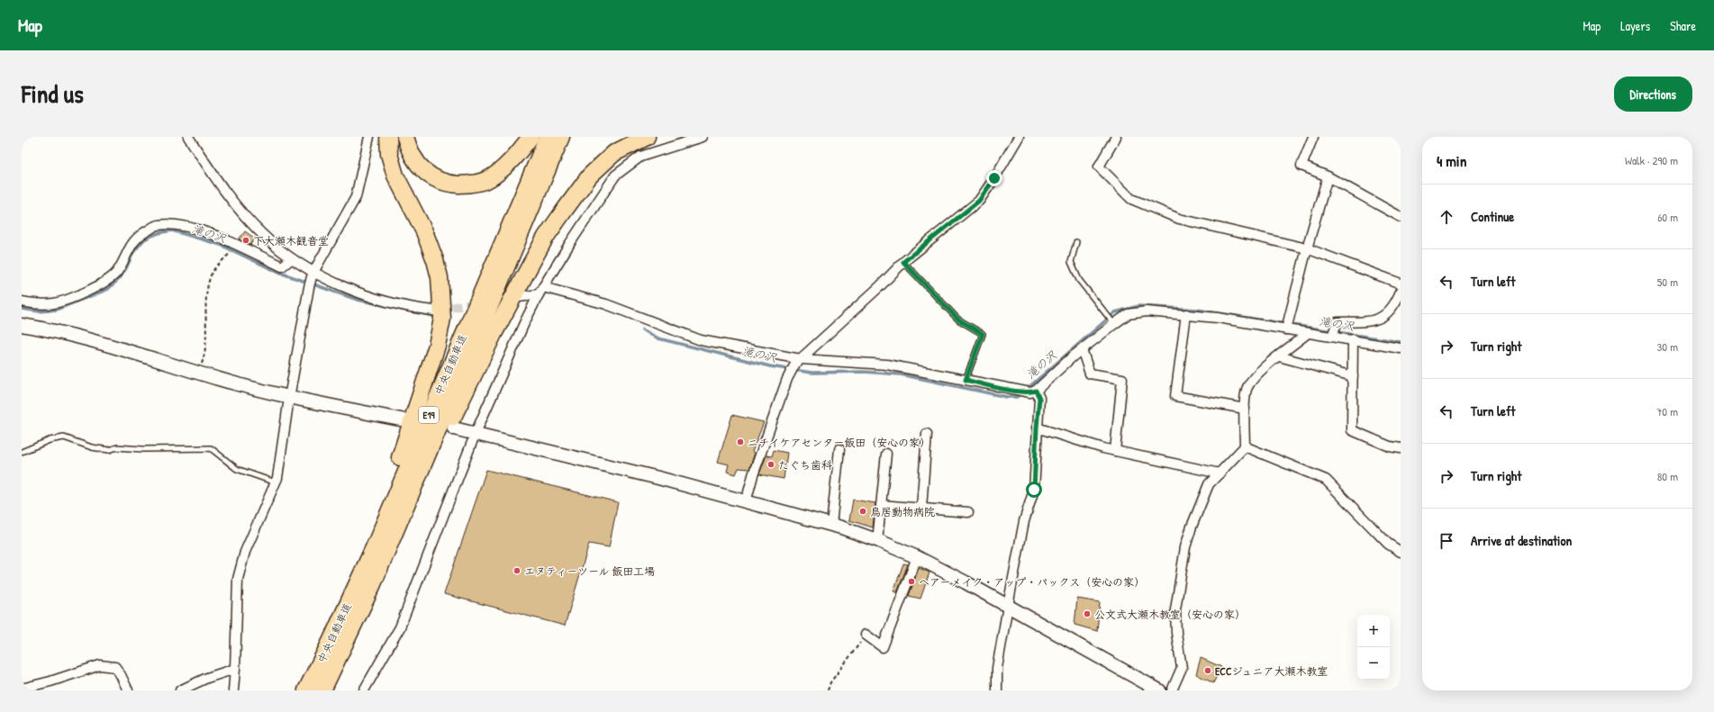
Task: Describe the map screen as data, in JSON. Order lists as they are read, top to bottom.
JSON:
{
  "streets": {
    "highway": ["中央自動車道", "E19"]
  },
  "water": ["滝の沢"],
  "places": [
    "下大瀬木観音堂",
    "ニチイケアセンター飯田（安心の家）",
    "たぐち歯科",
    "鳥居動物病院",
    "エヌティーツール 飯田工場",
    "ヘアーメイク・アップ・パックス（安心の家）",
    "公文式大瀬木教室（安心の家）",
    "ECCジュニア大瀬木教室"
  ],
  "page": {
    "header": "Map",
    "nav": ["Map", "Layers", "Share"],
    "title": "Find us",
    "buttons": "Directions",
    "heading": ["4 min", "Walk · 290 m"],
    "list": [
      ["Continue", "60 m"],
      ["Turn left", "50 m"],
      ["Turn right", "30 m"],
      ["Turn left", "70 m"],
      ["Turn right", "80 m"],
      "Arrive at destination"
    ],
    "map_buttons": ["+", "−"]
  }
}
